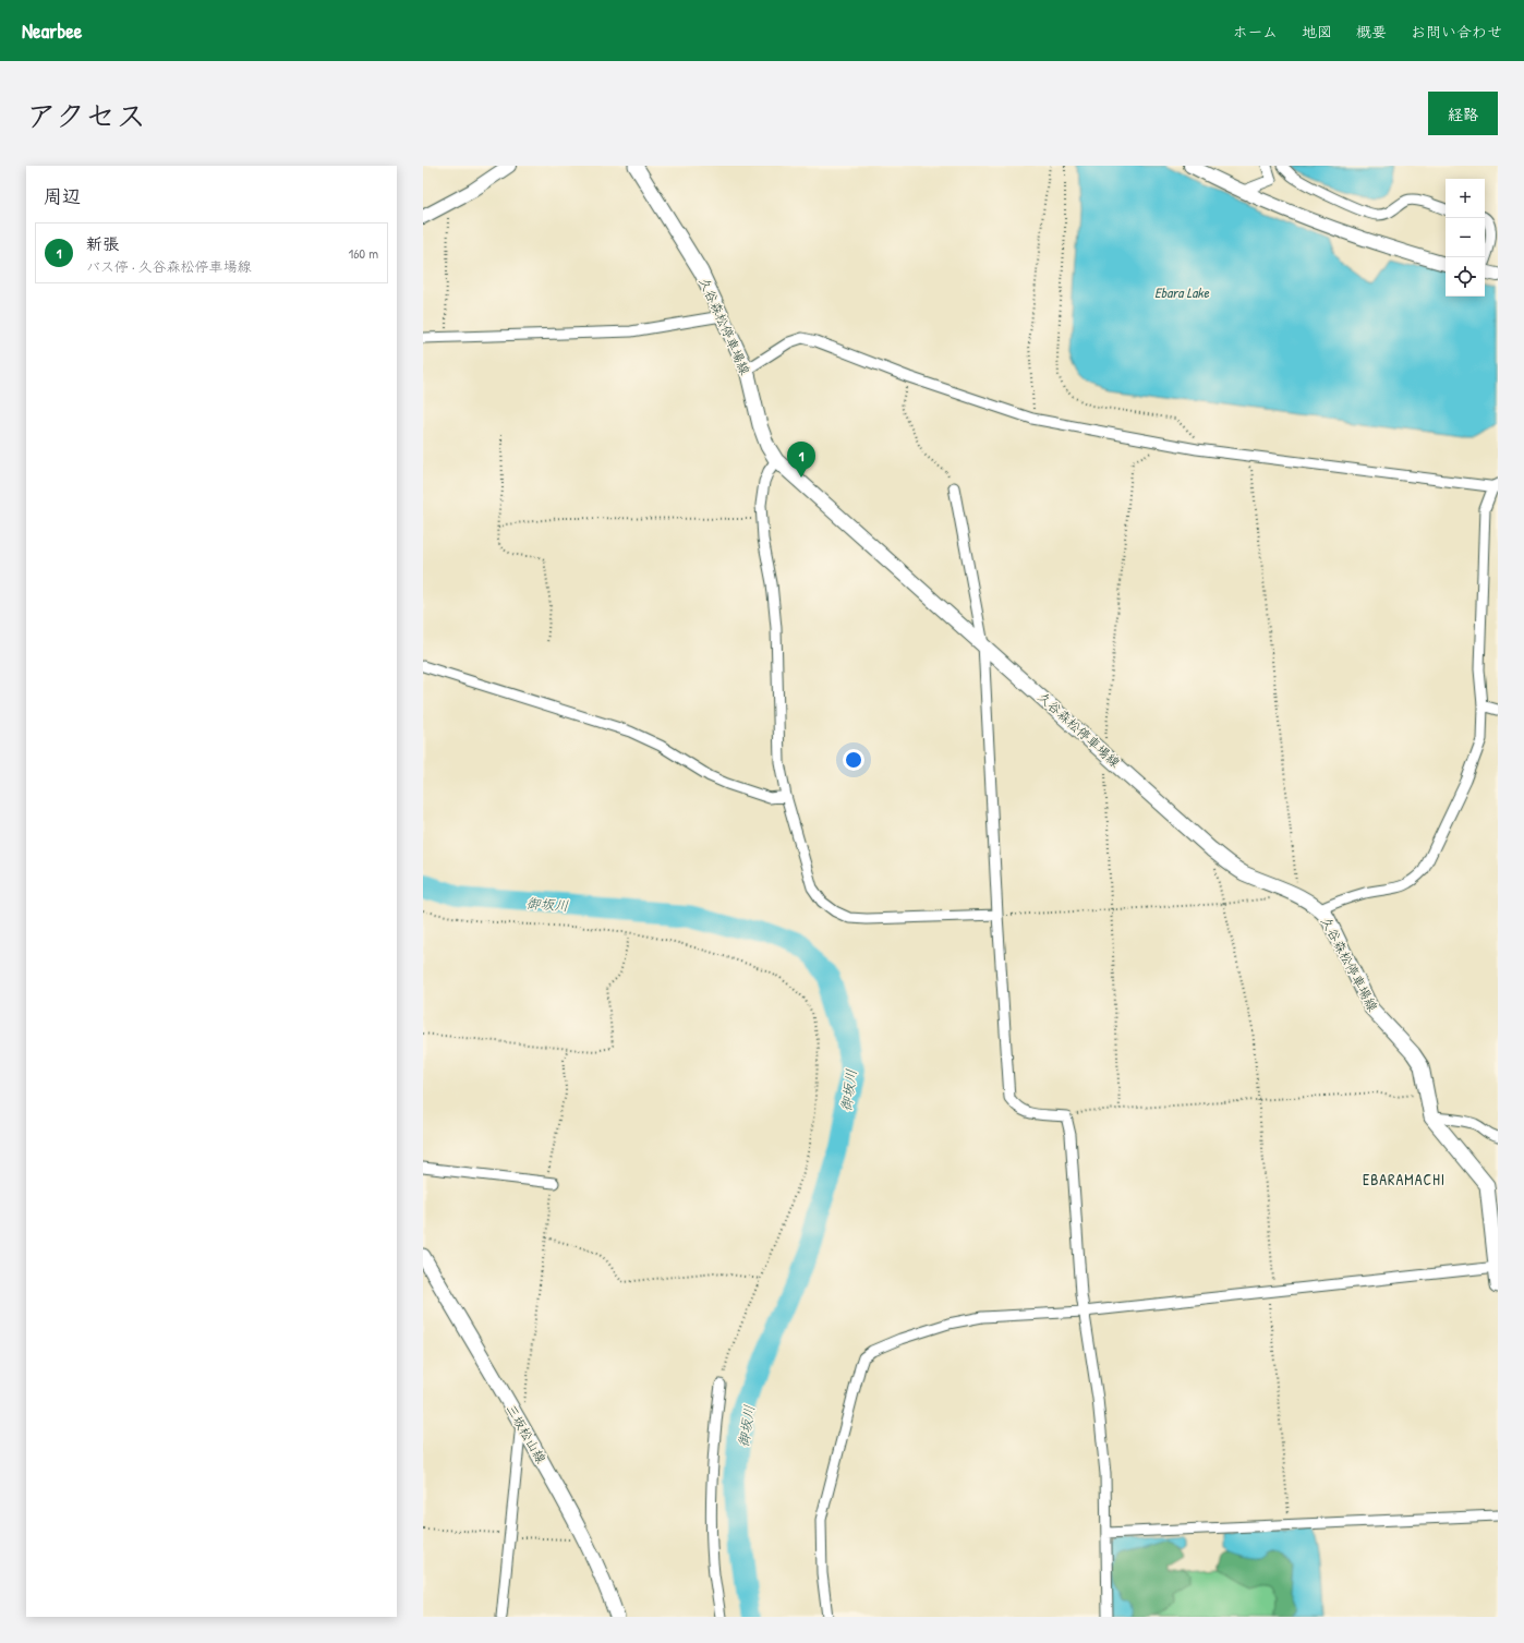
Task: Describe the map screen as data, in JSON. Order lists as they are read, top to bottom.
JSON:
{
  "streets": {
    "main road": ["久谷森松停車場線", "三坂松山線"]
  },
  "districts": ["EBARAMACHI"],
  "water": ["Ebara Lake", "御坂川"],
  "page": {
    "header": "Nearbee",
    "nav": [
      "ホーム",
      "地図",
      "概要",
      "お問い合わせ"
    ],
    "title": "アクセス",
    "buttons": "経路",
    "heading": "周辺",
    "map_buttons": ["+", "−"],
    "list": [
      {
        "mark": "1",
        "name": "新張",
        "note": "バス停 · 久谷森松停車場線",
        "value": "160 m"
      }
    ],
    "pins": "1"
  }
}
